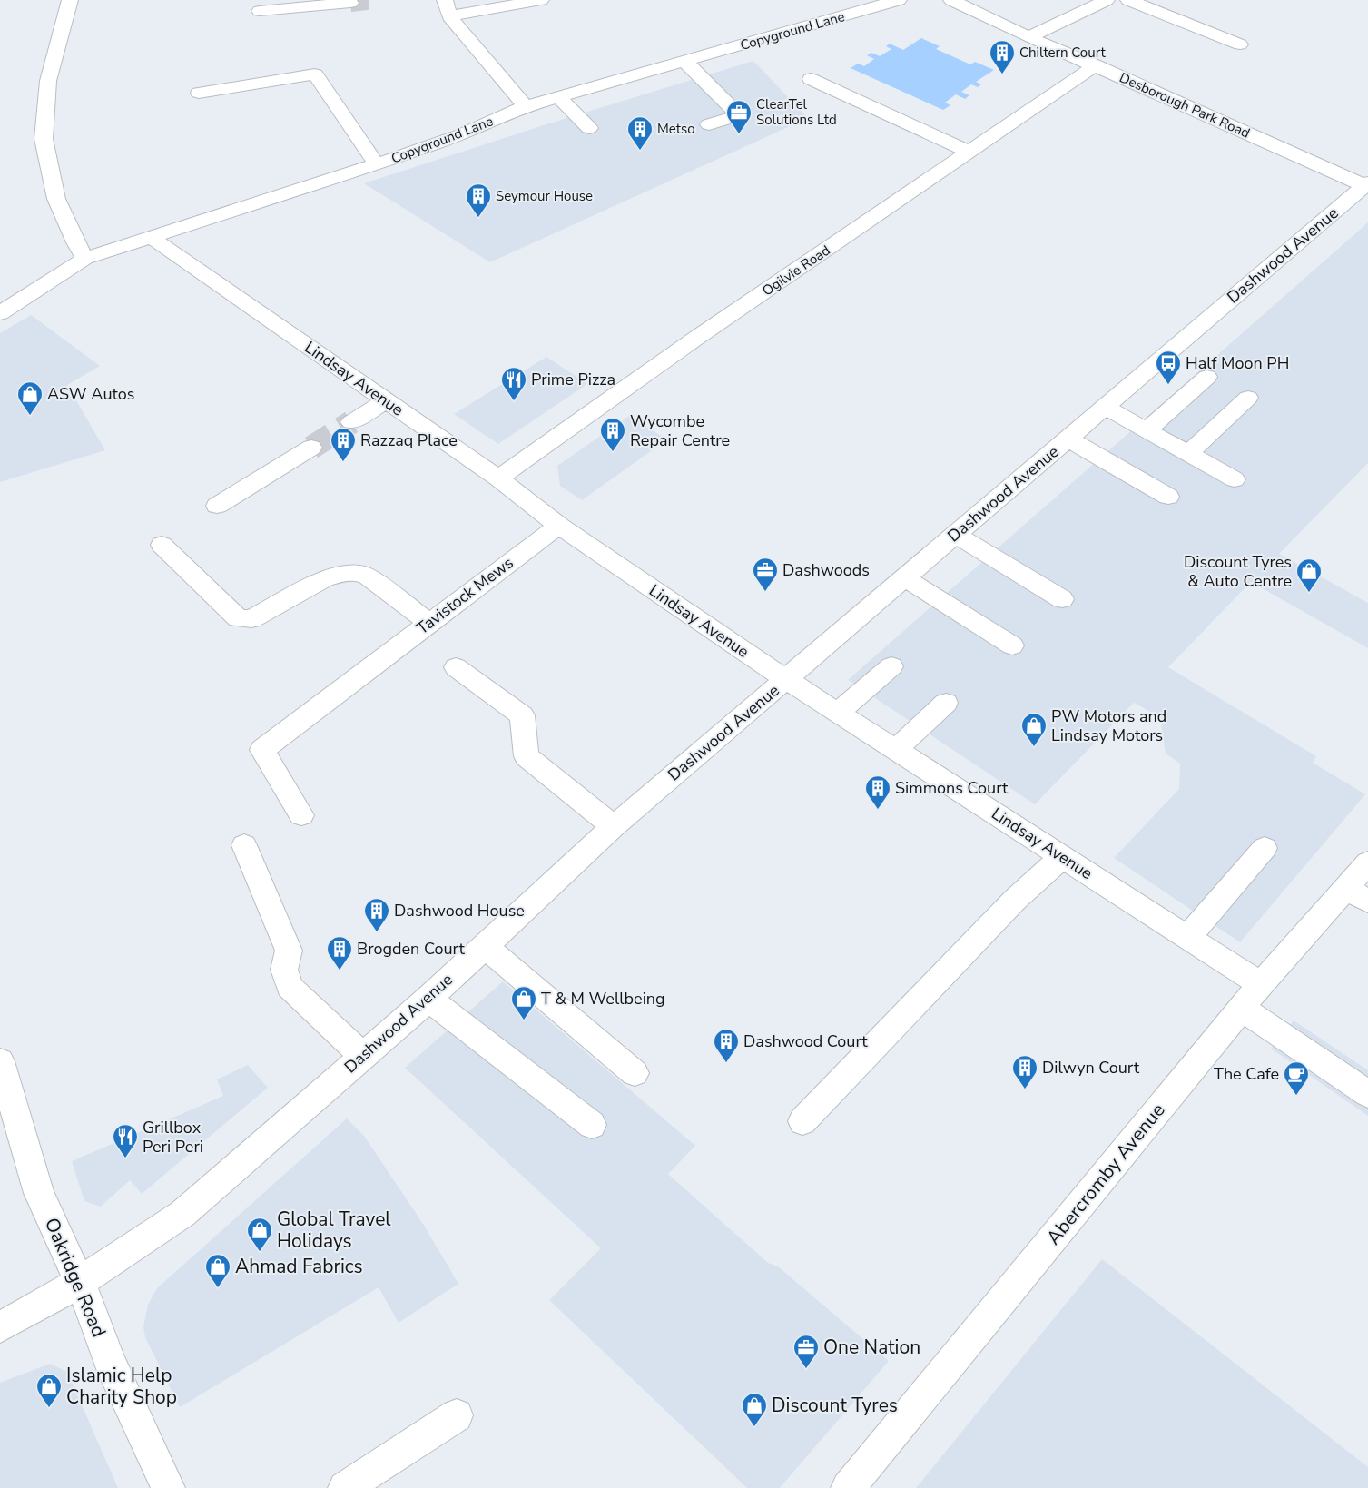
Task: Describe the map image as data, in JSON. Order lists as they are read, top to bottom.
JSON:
{
  "streets": {
    "street": [
      "Copyground Lane",
      "Desborough Park Road",
      "Dashwood Avenue",
      "Ogilvie Road",
      "Lindsay Avenue",
      "Tavistock Mews",
      "Abercromby Avenue",
      "Oakridge Road"
    ]
  },
  "crossings": [
    ["Copyground Lane", "Lindsay Avenue"],
    ["Desborough Park Road", "Dashwood Avenue"],
    ["Desborough Park Road", "Ogilvie Road"],
    ["Dashwood Avenue", "Lindsay Avenue"],
    ["Dashwood Avenue", "Oakridge Road"],
    ["Ogilvie Road", "Lindsay Avenue"],
    ["Lindsay Avenue", "Tavistock Mews"],
    ["Lindsay Avenue", "Abercromby Avenue"]
  ],
  "places": {
    "building": [
      "Chiltern Court",
      "Metso",
      "Seymour House",
      "Wycombe Repair Centre",
      "Razzaq Place",
      "Simmons Court",
      "Dashwood House",
      "Brogden Court",
      "Dashwood Court",
      "Dilwyn Court"
    ],
    "office": ["ClearTel Solutions Ltd", "Dashwoods", "One Nation"],
    "bus stop": ["Half Moon PH"],
    "restaurant": ["Prime Pizza", "Grillbox Peri Peri"],
    "shop": [
      "ASW Autos",
      "Discount Tyres & Auto Centre",
      "PW Motors and Lindsay Motors",
      "T & M Wellbeing",
      "Global Travel Holidays",
      "Ahmad Fabrics",
      "Islamic Help Charity Shop",
      "Discount Tyres"
    ],
    "cafe": ["The Cafe"]
  }
}
